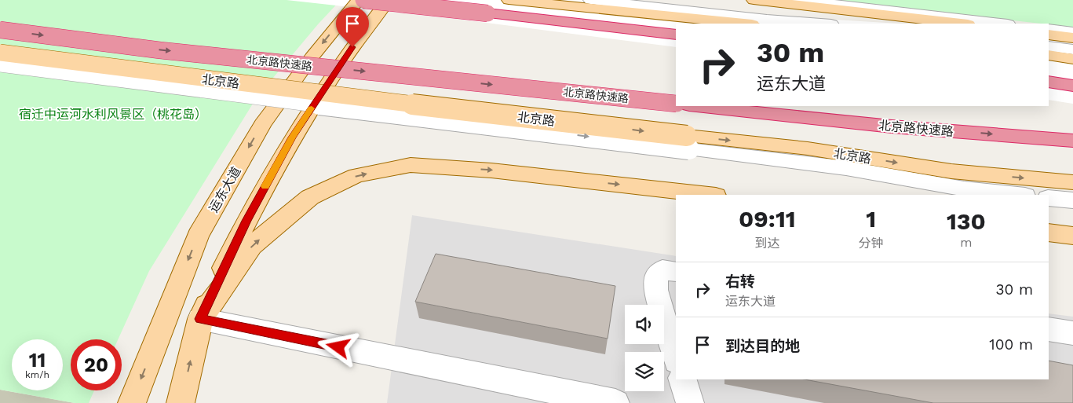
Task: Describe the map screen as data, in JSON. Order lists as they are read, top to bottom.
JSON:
{
  "streets": {
    "highway": ["北京路快速路"],
    "main road": ["北京路", "运东大道"]
  },
  "parks": ["宿迁中运河水利风景区（桃花岛）"],
  "page": {
    "turn": ["30 m", "运东大道"],
    "eta": [
      "09:11",
      "到达",
      "1",
      "分钟",
      "130",
      "m"
    ],
    "list": [
      {
        "name": "右转",
        "note": "运东大道",
        "value": "30 m"
      },
      {
        "name": "到达目的地",
        "value": "100 m"
      }
    ],
    "speed": "11 km/h",
    "limit": "20"
  }
}
